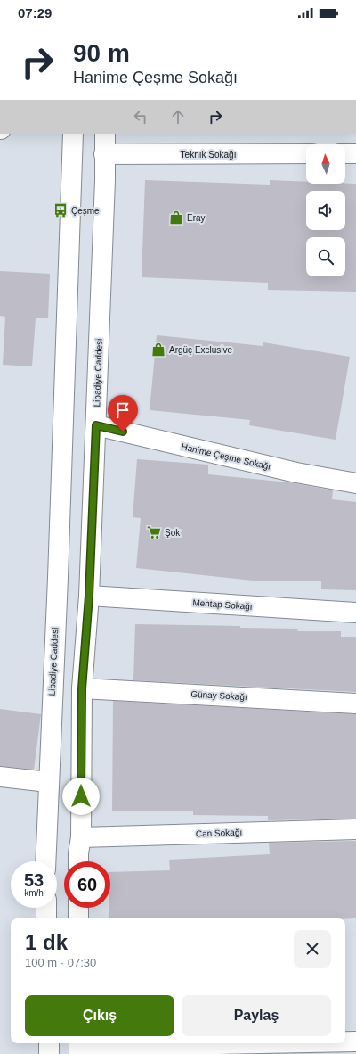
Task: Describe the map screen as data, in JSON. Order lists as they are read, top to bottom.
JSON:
{
  "streets": {
    "street": [
      "Teknık Sokağı",
      "Libadiye Caddesi",
      "Hanime Çeşme Sokağı",
      "Mehtap Sokağı",
      "Günay Sokağı",
      "Can Sokağı"
    ]
  },
  "crossings": [
    ["Teknık Sokağı", "Libadiye Caddesi"],
    ["Libadiye Caddesi", "Hanime Çeşme Sokağı"],
    ["Libadiye Caddesi", "Mehtap Sokağı"],
    ["Libadiye Caddesi", "Günay Sokağı"],
    ["Libadiye Caddesi", "Can Sokağı"]
  ],
  "places": {
    "bus stop": ["Çeşme"],
    "shop": ["Eray", "Argüç Exclusive"],
    "supermarket": ["Şok"]
  },
  "north": "top",
  "page": {
    "status": "07:29",
    "turn": ["90 m", "Hanime Çeşme Sokağı"],
    "speed": "53 km/h",
    "limit": "60",
    "heading": ["1 dk", "100 m · 07:30"],
    "buttons": ["Çıkış", "Paylaş"]
  }
}
